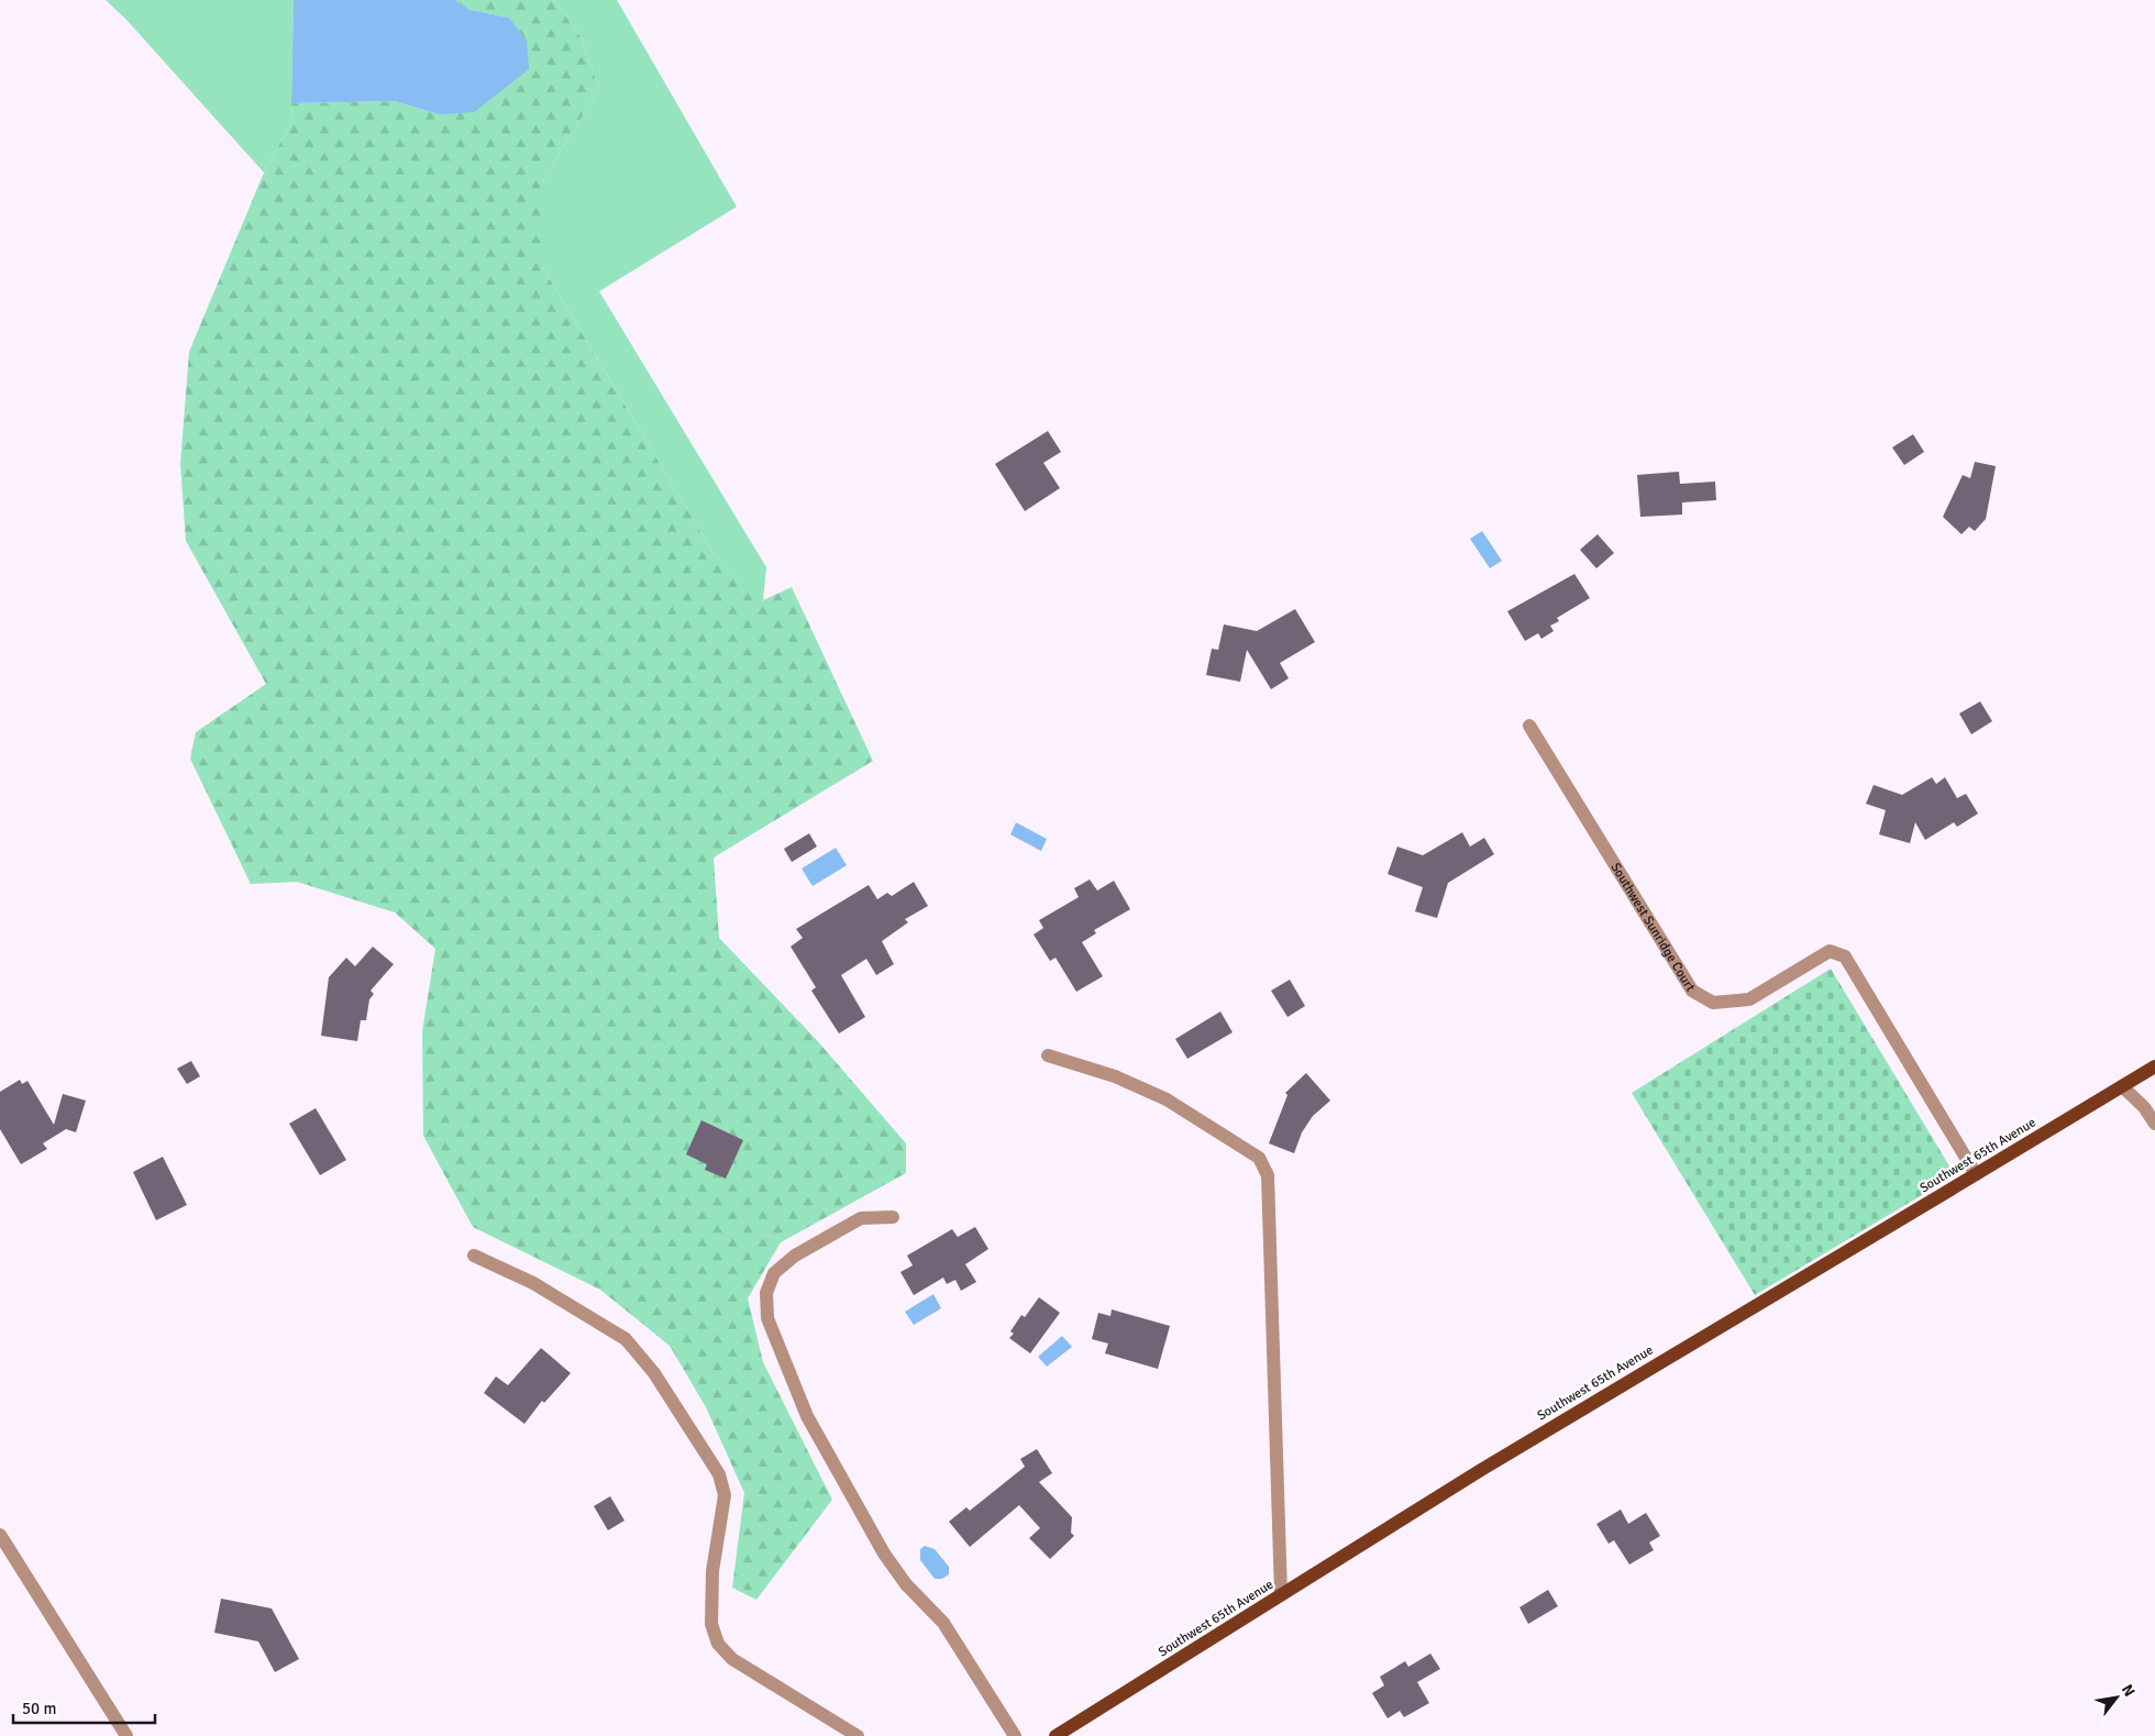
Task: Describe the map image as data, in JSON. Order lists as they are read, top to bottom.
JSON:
{
  "streets": {
    "main road": ["Southwest 65th Avenue"],
    "street": ["Southwest Sunridge Court"]
  },
  "crossings": [
    ["Southwest Sunridge Court", "Southwest 65th Avenue"]
  ],
  "scale_bar": "50 m",
  "north": "top right"
}
